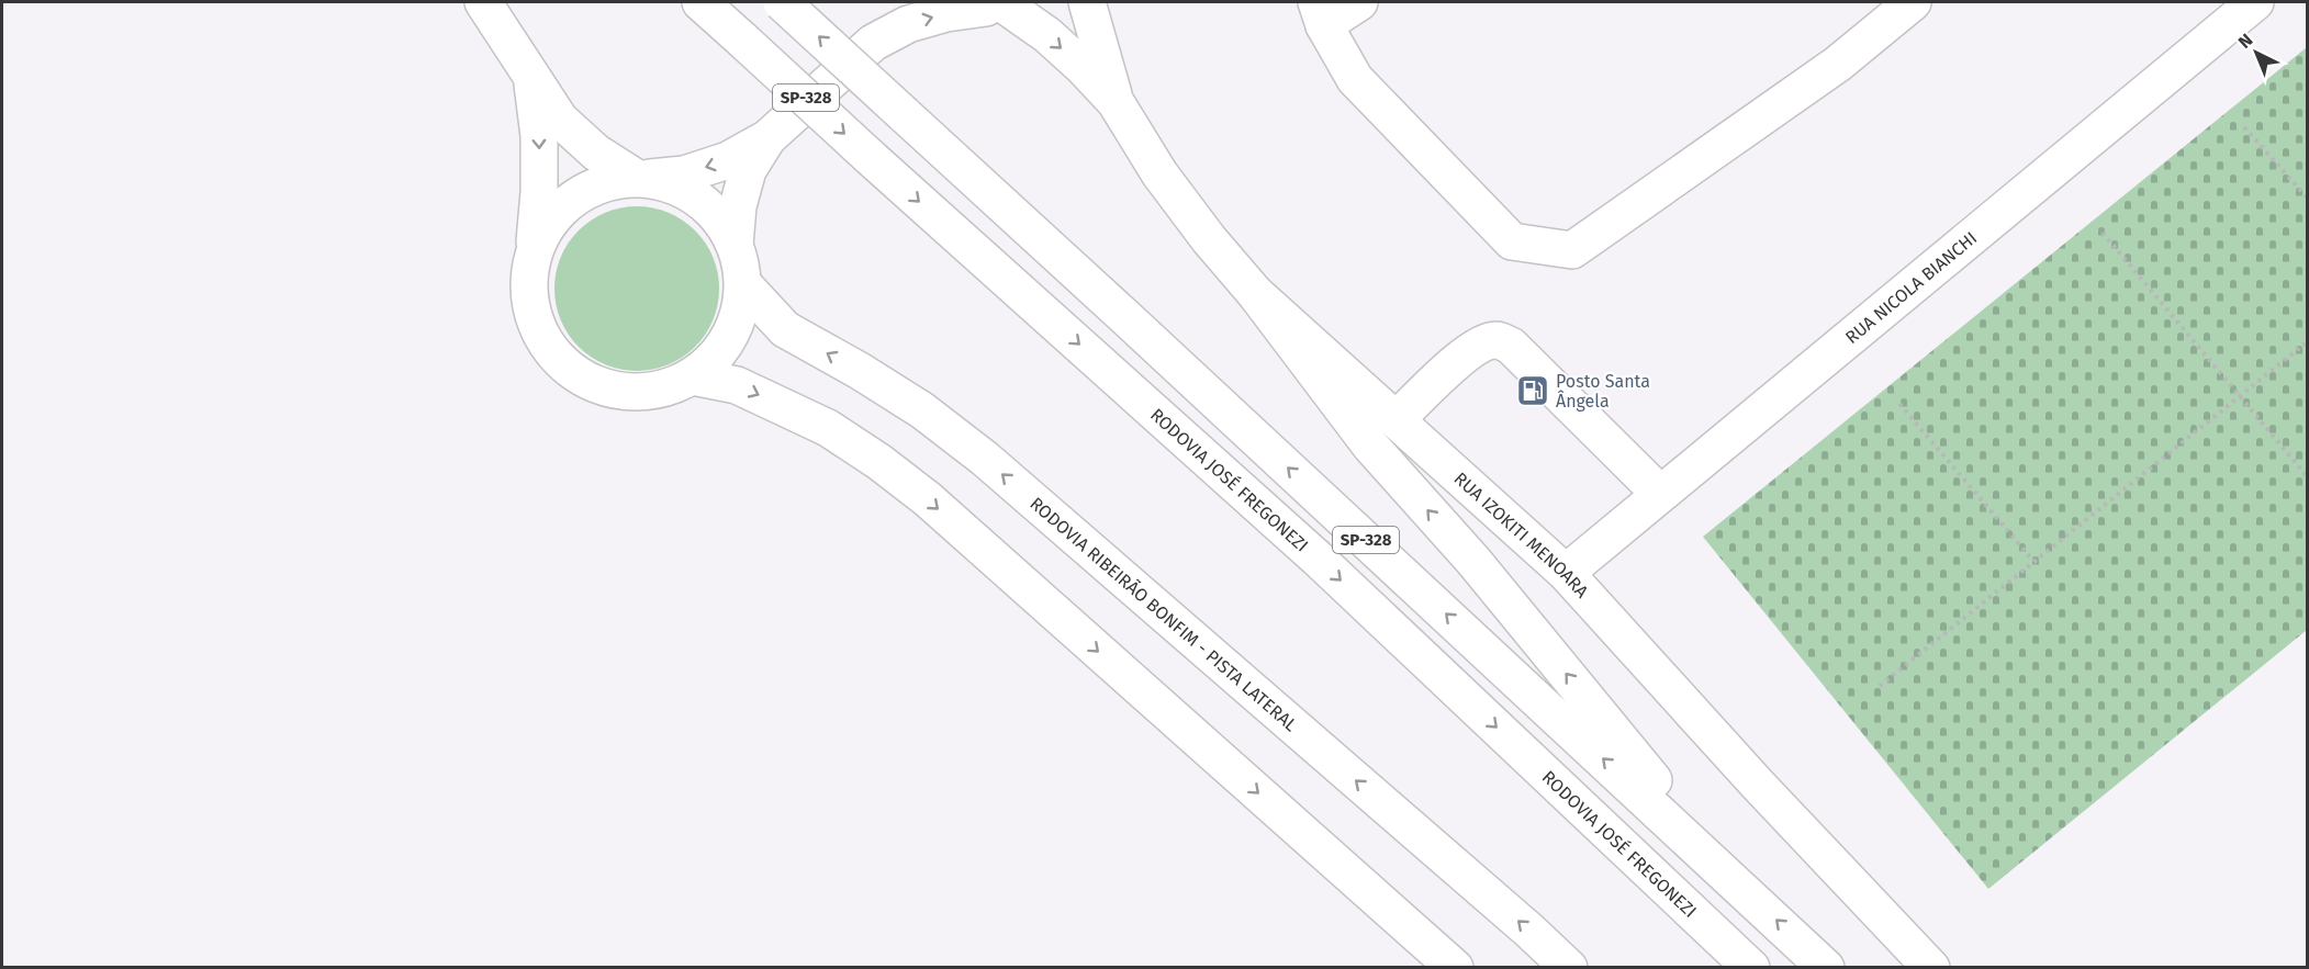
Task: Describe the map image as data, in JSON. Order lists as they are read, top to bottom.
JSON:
{
  "streets": {
    "main road": [
      "SP-328",
      "RUA NICOLA BIANCHI",
      "RODOVIA JOSÉ FREGONEZI",
      "RUA IZOKITI MENOARA",
      "RODOVIA RIBEIRÃO BONFIM - PISTA LATERAL"
    ]
  },
  "crossings": [
    ["RUA NICOLA BIANCHI", "RUA IZOKITI MENOARA"]
  ],
  "places": {
    "fuel station": ["Posto Santa Ângela"]
  },
  "north": "top left"
}
